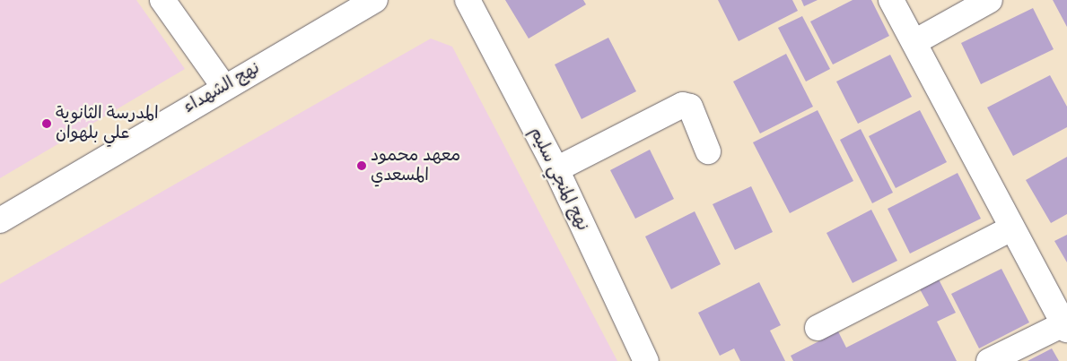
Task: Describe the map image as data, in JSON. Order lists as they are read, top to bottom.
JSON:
{
  "streets": {
    "street": ["نهج الشهداء", "نهج المنجي سليم"]
  },
  "places": ["المدرسة الثانوية علي بلهوان", "معهد محمود المسعدي"]
}
